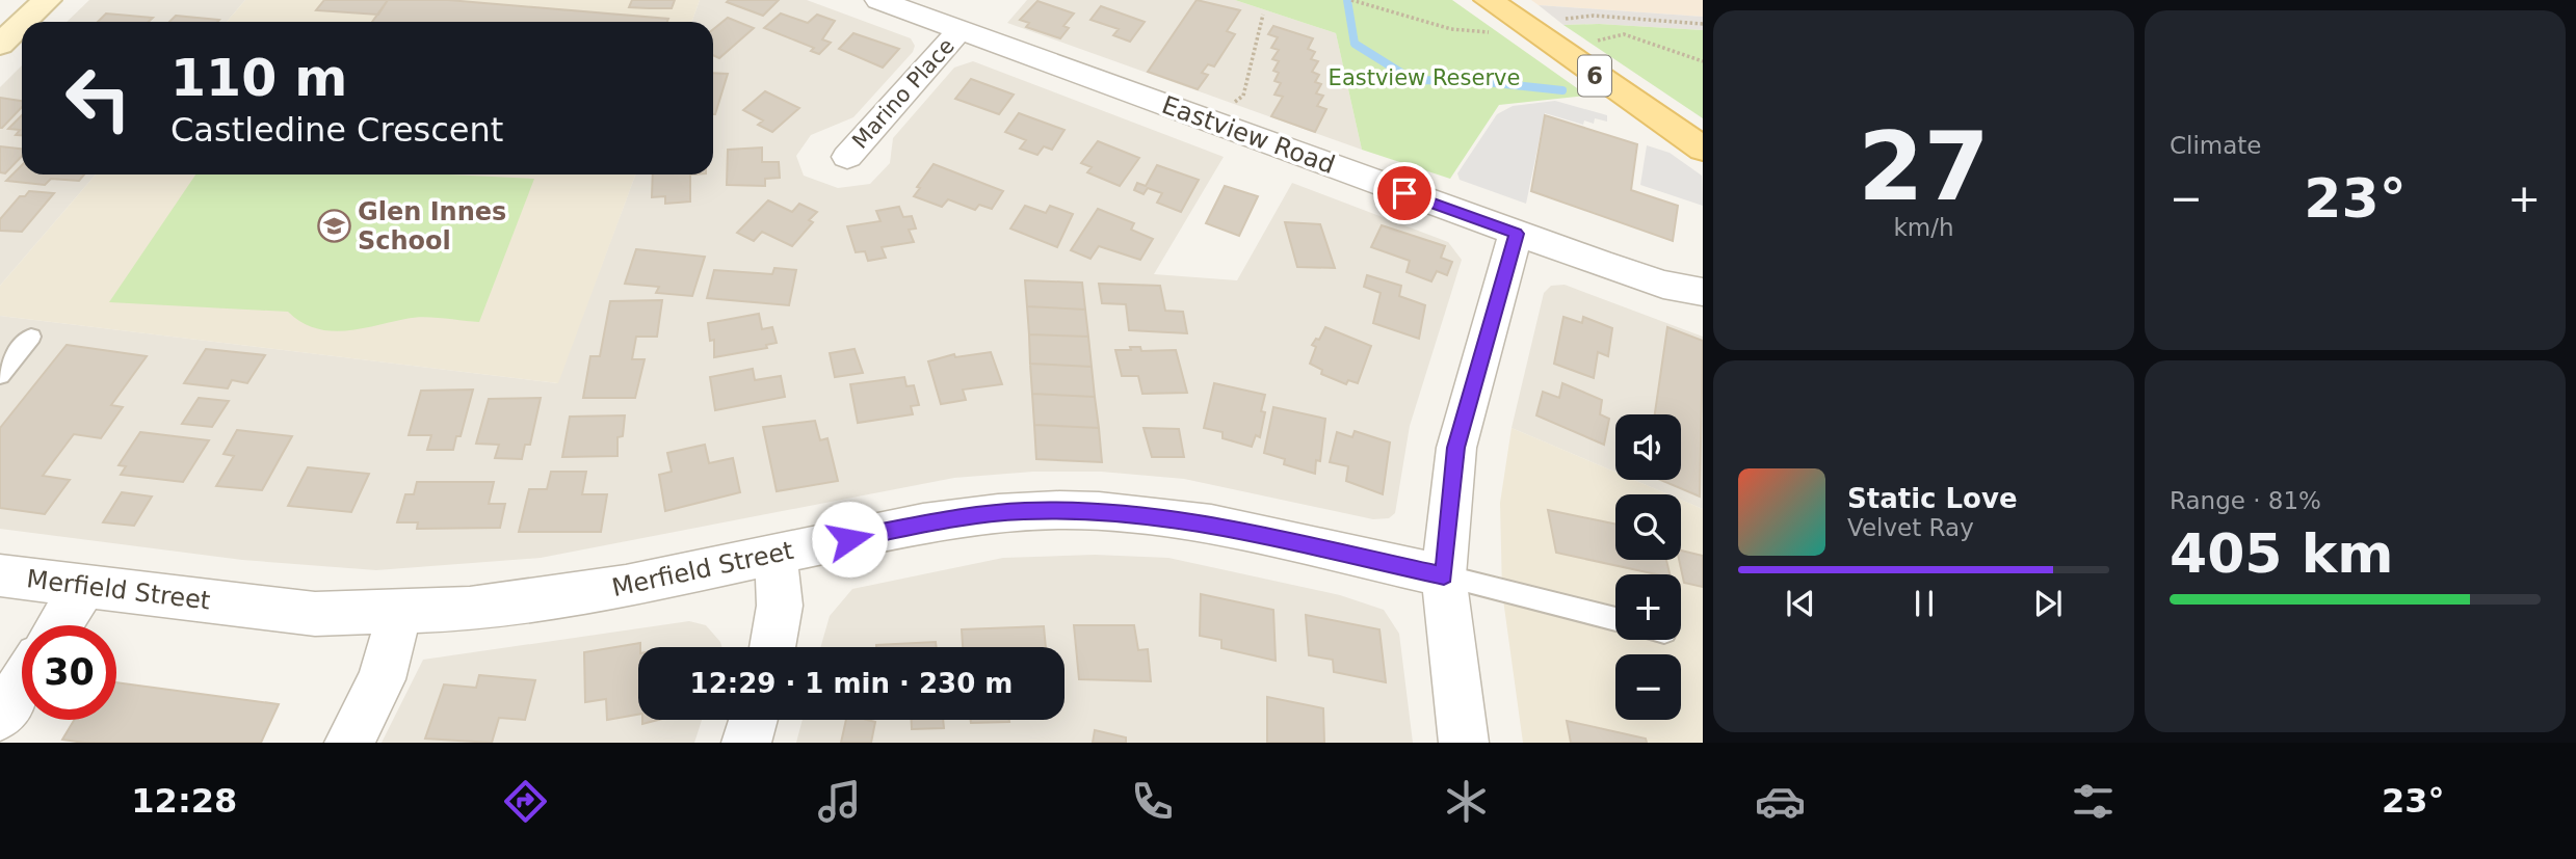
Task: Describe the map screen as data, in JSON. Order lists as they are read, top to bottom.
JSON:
{
  "streets": {
    "main road": ["6"],
    "street": ["Marino Place", "Eastview Road", "Merfield Street"]
  },
  "crossings": [
    ["Marino Place", "Eastview Road"]
  ],
  "parks": ["Eastview Reserve"],
  "places": {
    "school or university": ["Glen Innes School"]
  },
  "page": {
    "tile": [
      ["27", "km/h"],
      "Climate",
      ["Range · 81%", "405 km"]
    ],
    "turn": ["110 m", "Castledine Crescent"],
    "heat": ["−", "23°", "+"],
    "map_buttons": ["+", "−"],
    "song": ["Static Love", "Velvet Ray"],
    "limit": "30",
    "trip": "12:29 · 1 min · 230 m",
    "tabs": ["12:28", "23°"]
  }
}
